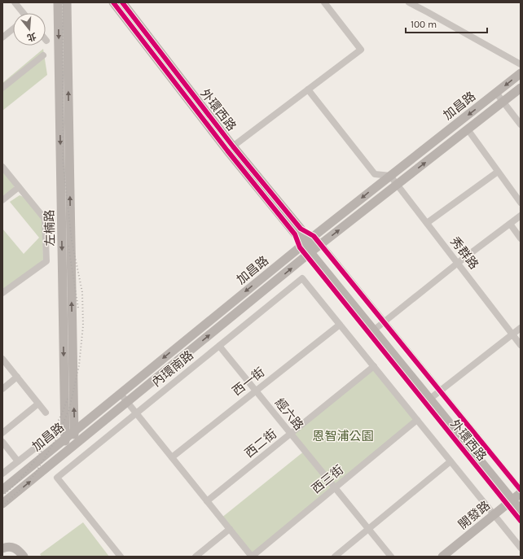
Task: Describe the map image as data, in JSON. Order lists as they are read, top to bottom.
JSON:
{
  "streets": {
    "street": [
      "加昌路",
      "外環西路",
      "左楠路",
      "秀群路",
      "內環南路",
      "西一街",
      "經六路",
      "西二街",
      "西三街",
      "開發路"
    ]
  },
  "crossings": [
    ["加昌路", "外環西路"],
    ["加昌路", "左楠路"],
    ["加昌路", "秀群路"],
    ["外環西路", "開發路"],
    ["內環南路", "西一街"],
    ["內環南路", "經六路"],
    ["西一街", "經六路"],
    ["經六路", "西二街"],
    ["經六路", "西三街"]
  ],
  "parks": ["恩智浦公園"],
  "scale_bar": "100 m",
  "north": "bottom"
}
